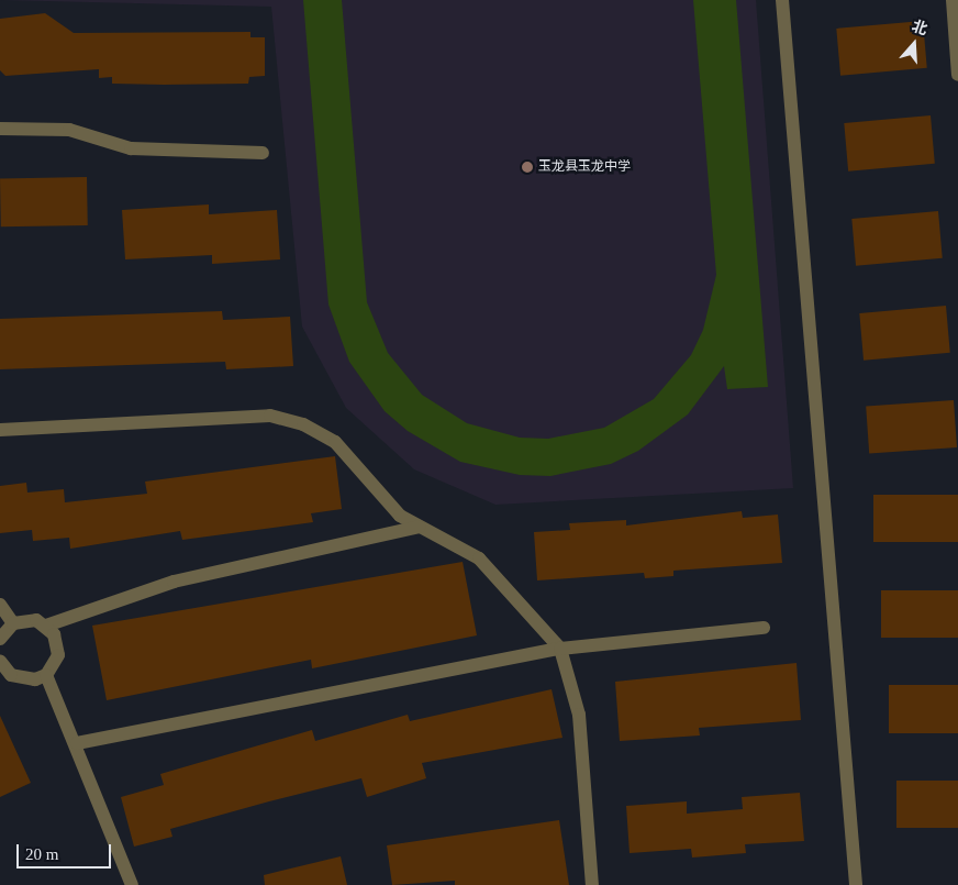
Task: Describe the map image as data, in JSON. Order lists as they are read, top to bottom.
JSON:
{
  "places": ["玉龙县玉龙中学"],
  "scale_bar": "20 m",
  "north": "top"
}
